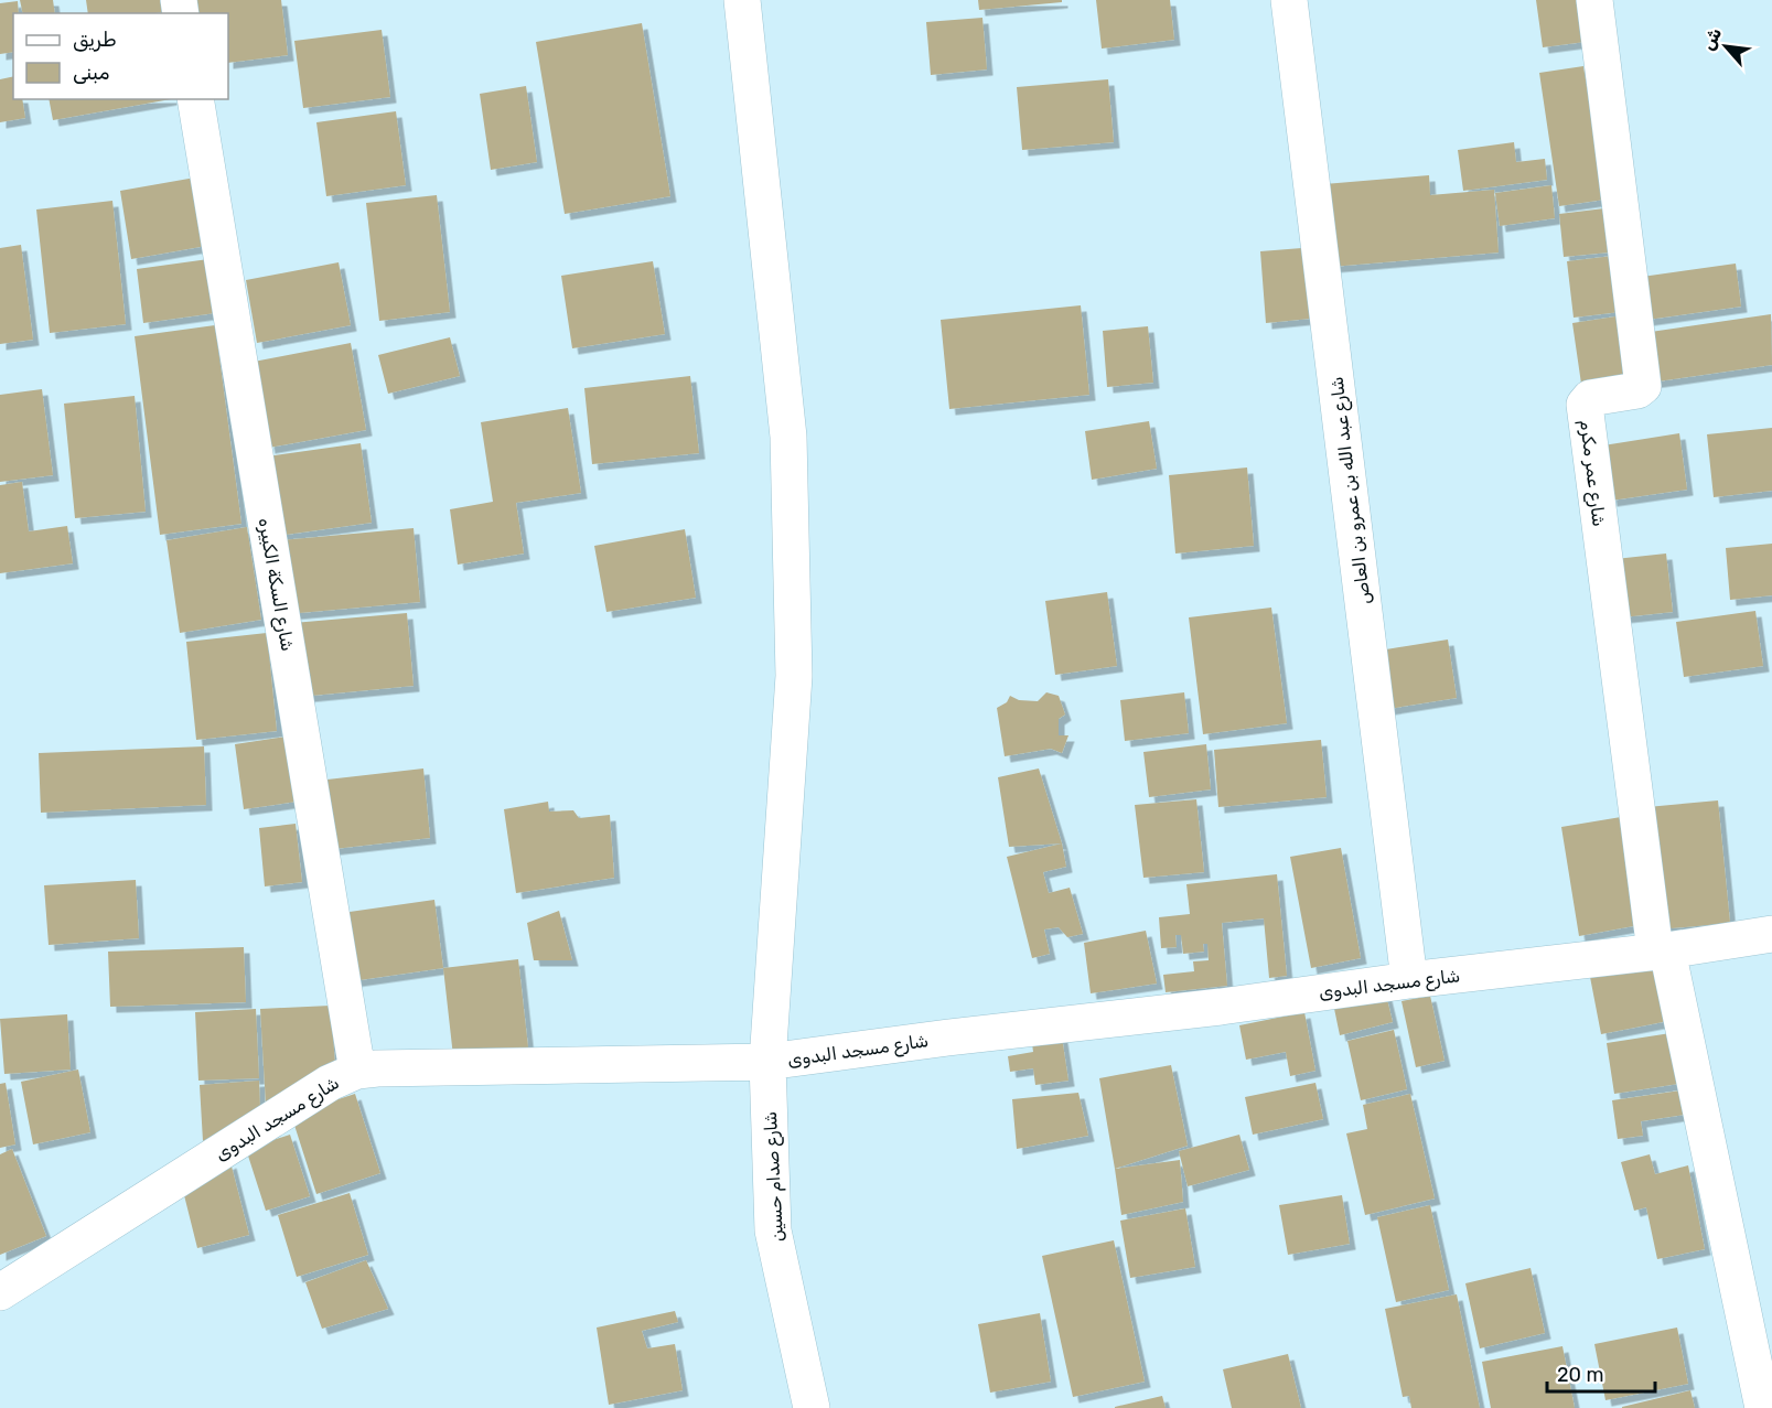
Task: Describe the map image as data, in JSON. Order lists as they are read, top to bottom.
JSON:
{
  "streets": {
    "street": [
      "شارع عمر مكرم",
      "شارع عبد الله بن عمرو بن العاص",
      "شارع السكة الكبيره",
      "شارع مسجد البدوى",
      "شارع صدام حسين"
    ]
  },
  "crossings": [
    ["شارع عمر مكرم", "شارع مسجد البدوى"],
    ["شارع عبد الله بن عمرو بن العاص", "شارع مسجد البدوى"],
    ["شارع السكة الكبيره", "شارع مسجد البدوى"],
    ["شارع مسجد البدوى", "شارع صدام حسين"]
  ],
  "legend": ["طريق", "مبنى"],
  "scale_bar": "20 m",
  "north": "top left"
}
